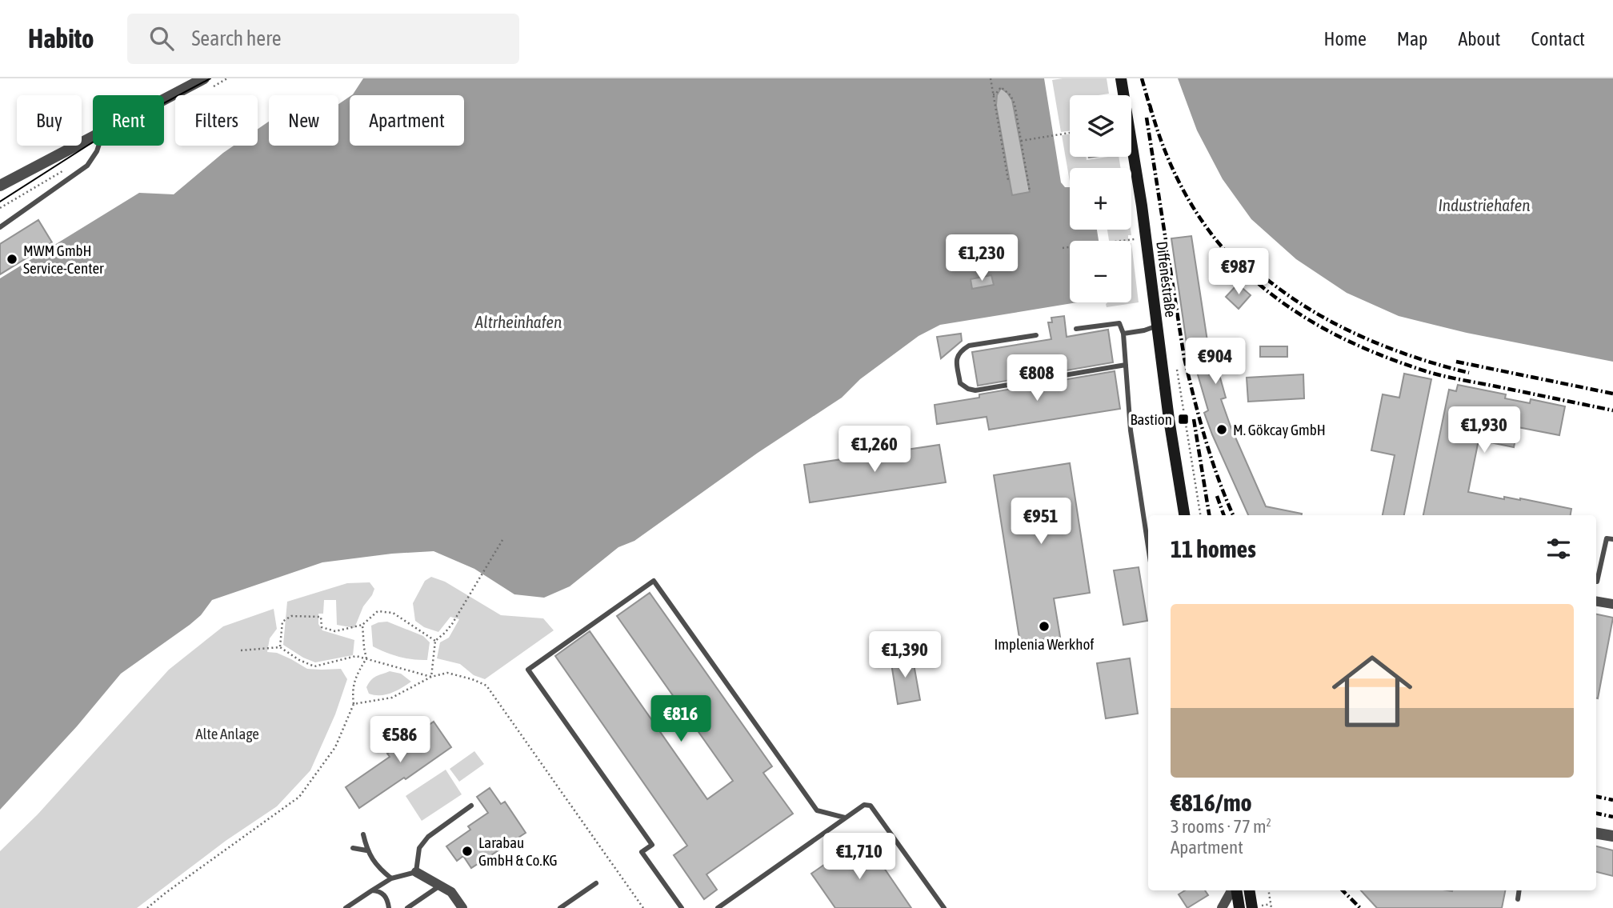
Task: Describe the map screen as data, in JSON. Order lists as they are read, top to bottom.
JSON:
{
  "streets": {
    "main road": ["Diffenéstraße"]
  },
  "water": ["Industriehafen", "Altrheinhafen"],
  "parks": ["Alte Anlage"],
  "places": {
    "other": [
      "MWM GmbH Service-Center",
      "M. Gökcay GmbH",
      "Implenia Werkhof",
      "Larabau GmbH & Co.KG"
    ],
    "transit": ["Bastion"]
  },
  "page": {
    "header": "Habito",
    "search": "Search here",
    "nav": [
      "Home",
      "Map",
      "About",
      "Contact"
    ],
    "map_buttons": ["+", "−"],
    "chip": [
      "Buy",
      "Rent",
      "Filters",
      "New",
      "Apartment"
    ],
    "price": [
      "€1,230",
      "€987",
      "€904",
      "€808",
      "€1,930",
      "€1,260",
      "€951",
      "€1,390",
      "€816",
      "€586",
      "€1,710"
    ],
    "heading": "11 homes",
    "list": [
      {
        "name": "€816/mo",
        "note": "3 rooms · 77 m² · Apartment"
      }
    ]
  }
}
